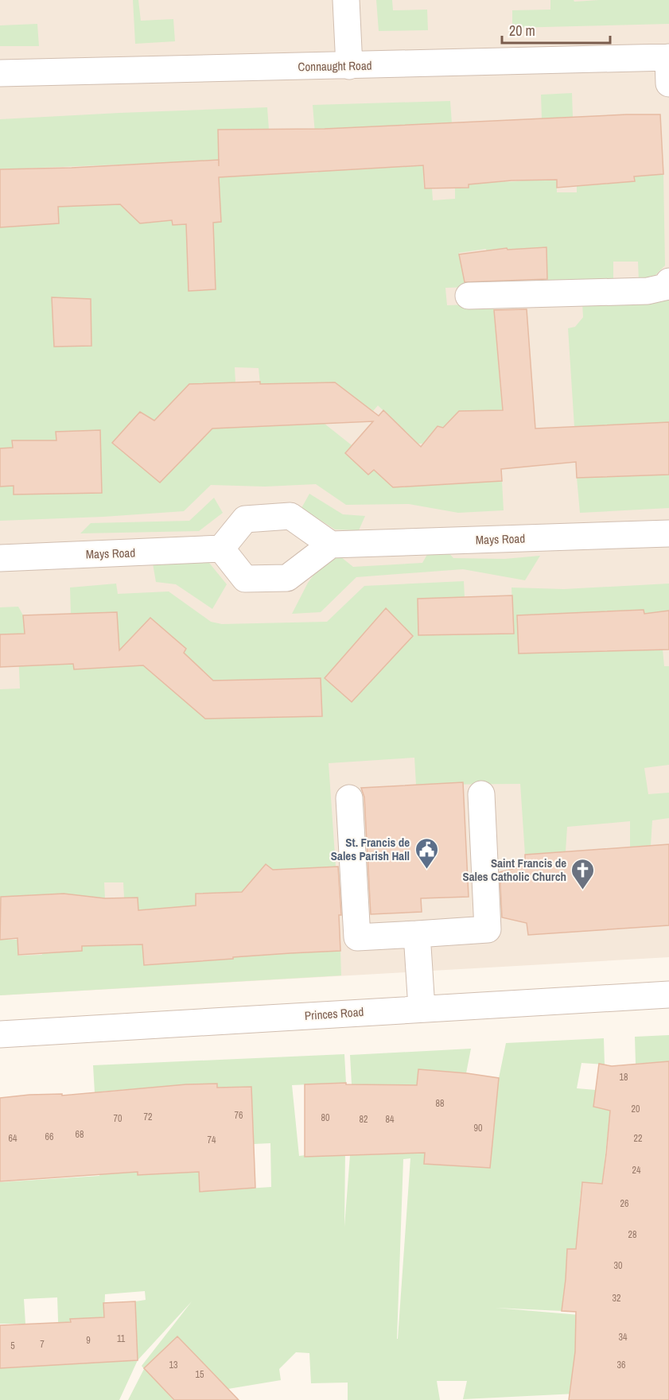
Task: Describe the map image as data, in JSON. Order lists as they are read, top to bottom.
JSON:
{
  "streets": {
    "street": ["Connaught Road", "Mays Road", "Princes Road"]
  },
  "places": {
    "public building": ["St. Francis de Sales Parish Hall"],
    "church": ["Saint Francis de Sales Catholic Church"]
  },
  "house_numbers": [
    "18",
    "88",
    "20",
    "76",
    "72",
    "80",
    "70",
    "82",
    "84",
    "90",
    "68",
    "66",
    "64",
    "22",
    "74",
    "24",
    "26",
    "28",
    "30",
    "32",
    "34",
    "11",
    "9",
    "7",
    "5",
    "13",
    "36",
    "15"
  ],
  "scale_bar": "20 m"
}
